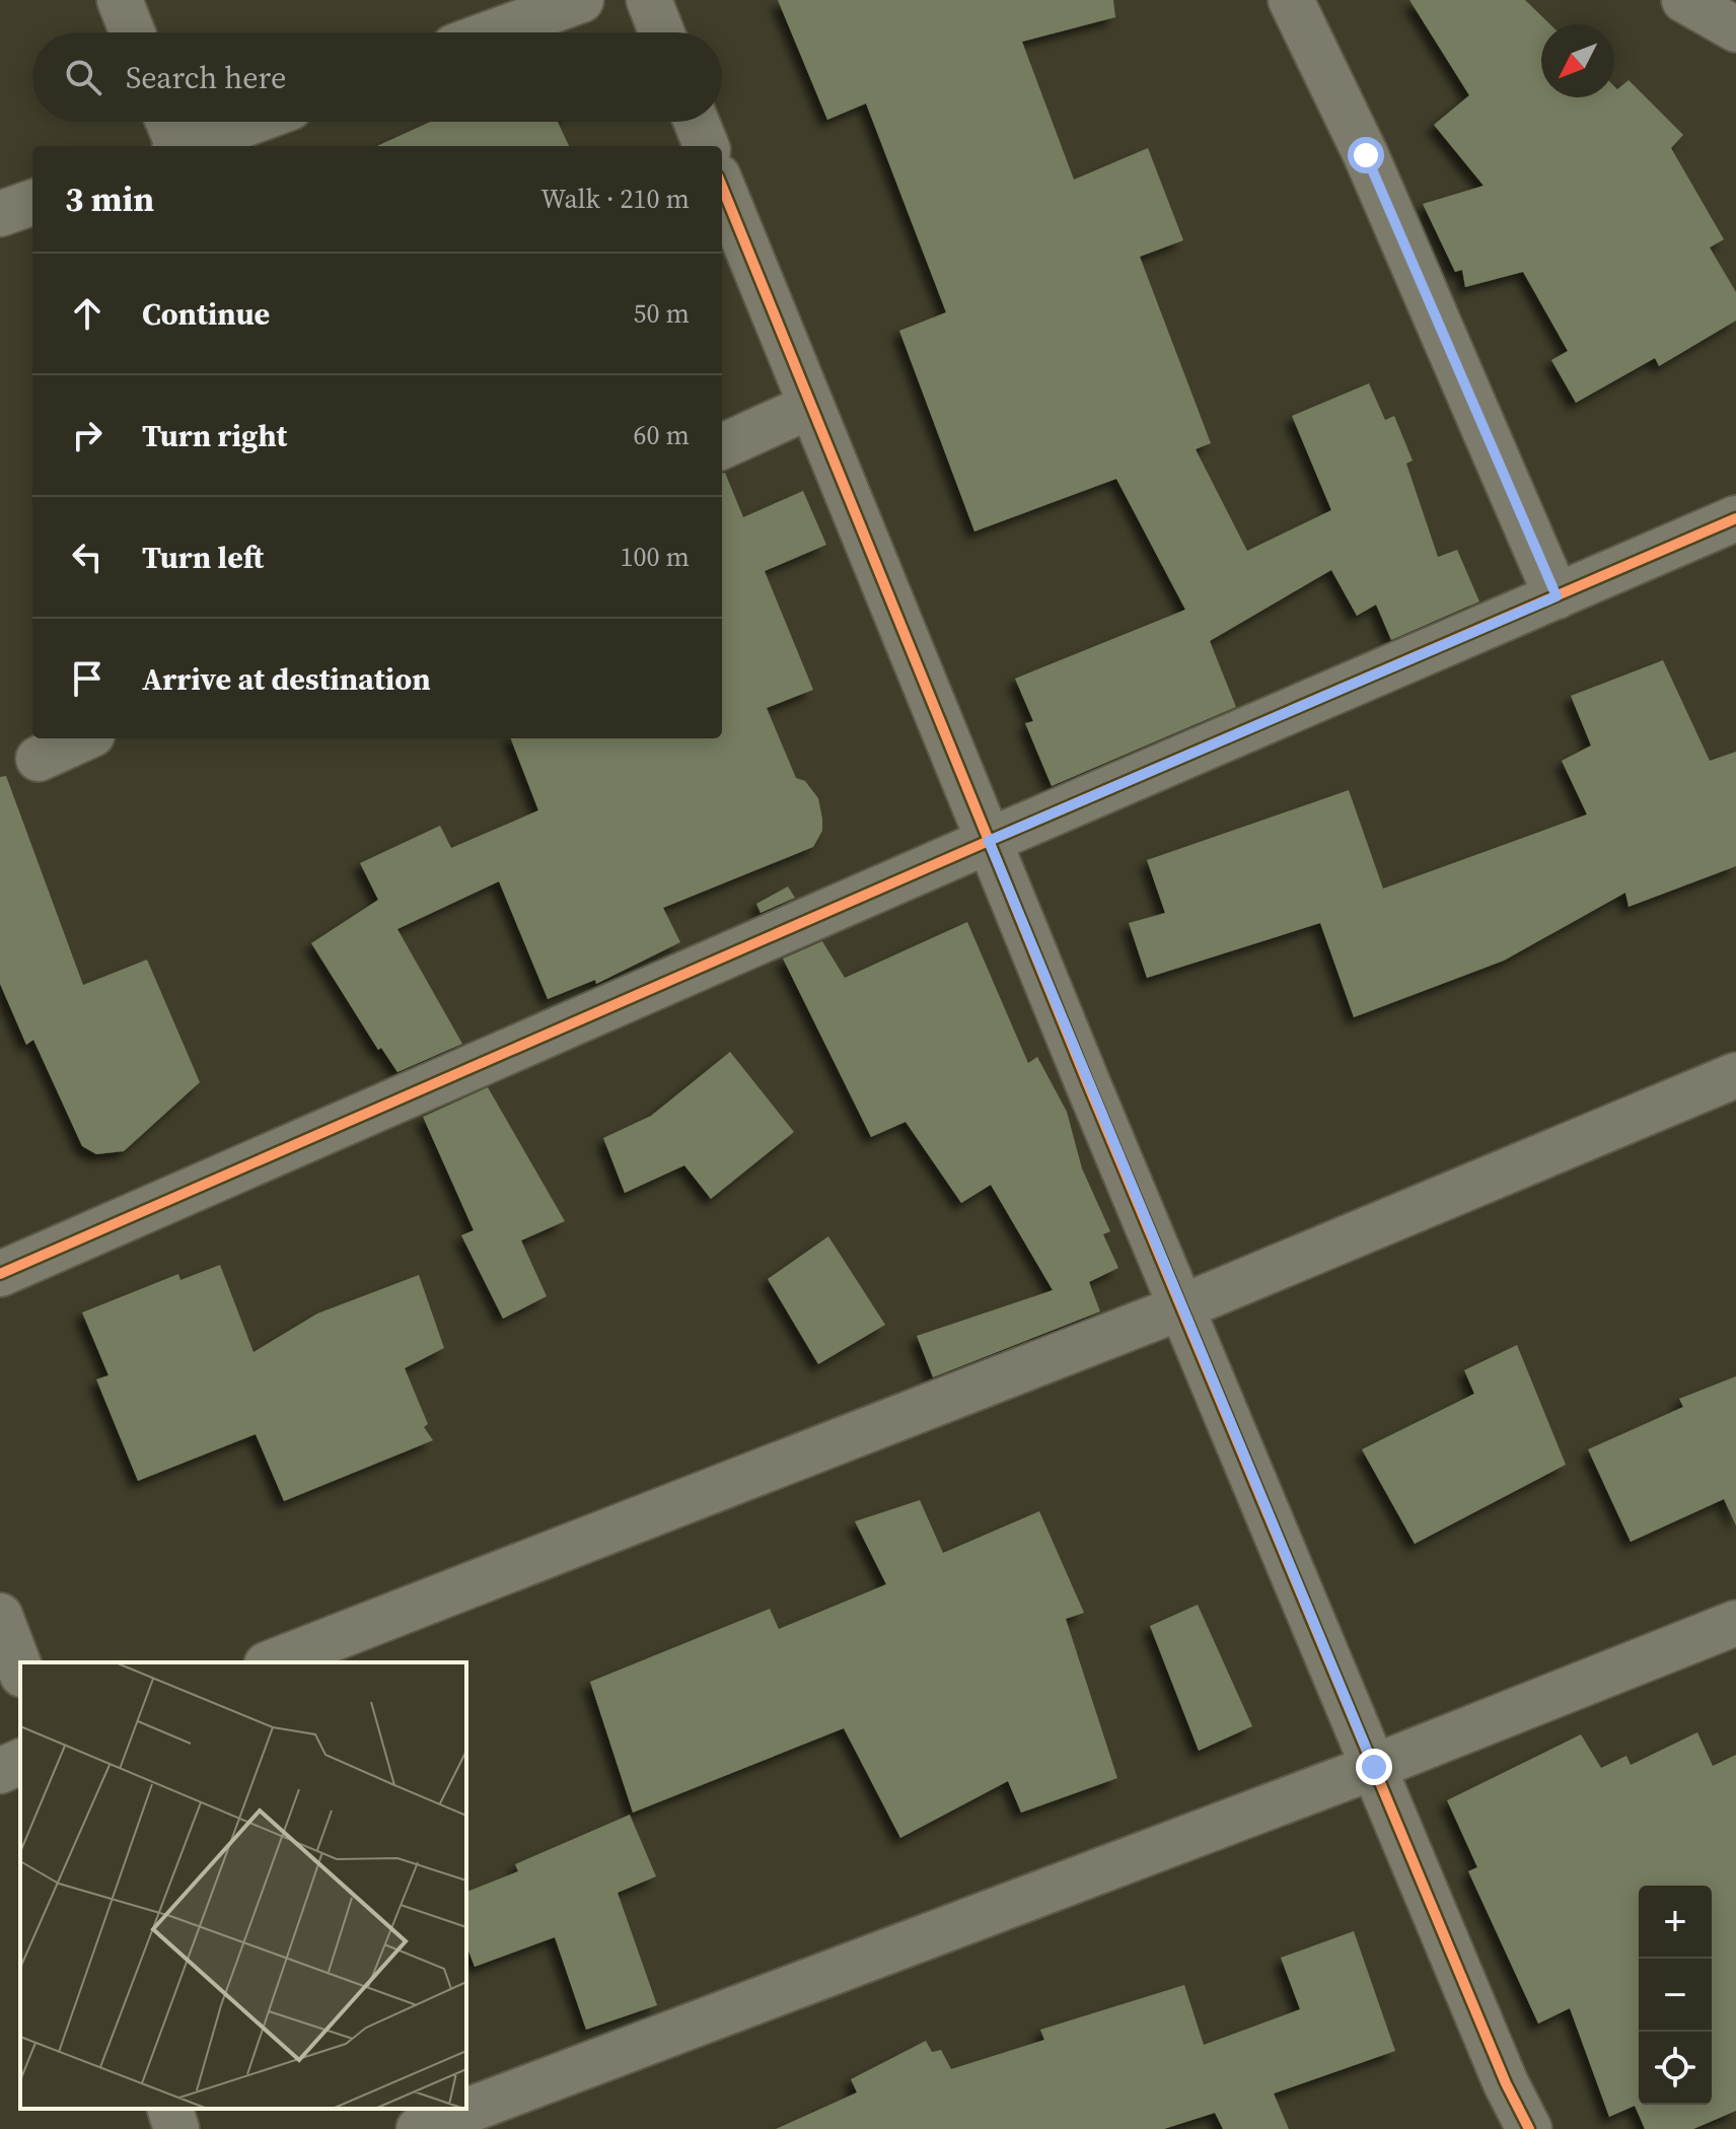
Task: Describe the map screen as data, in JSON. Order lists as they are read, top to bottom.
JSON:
{
  "north": "bottom left",
  "page": {
    "search": "Search here",
    "heading": ["3 min", "Walk · 210 m"],
    "list": [
      ["Continue", "50 m"],
      ["Turn right", "60 m"],
      ["Turn left", "100 m"],
      "Arrive at destination"
    ],
    "map_buttons": ["+", "−"]
  }
}
